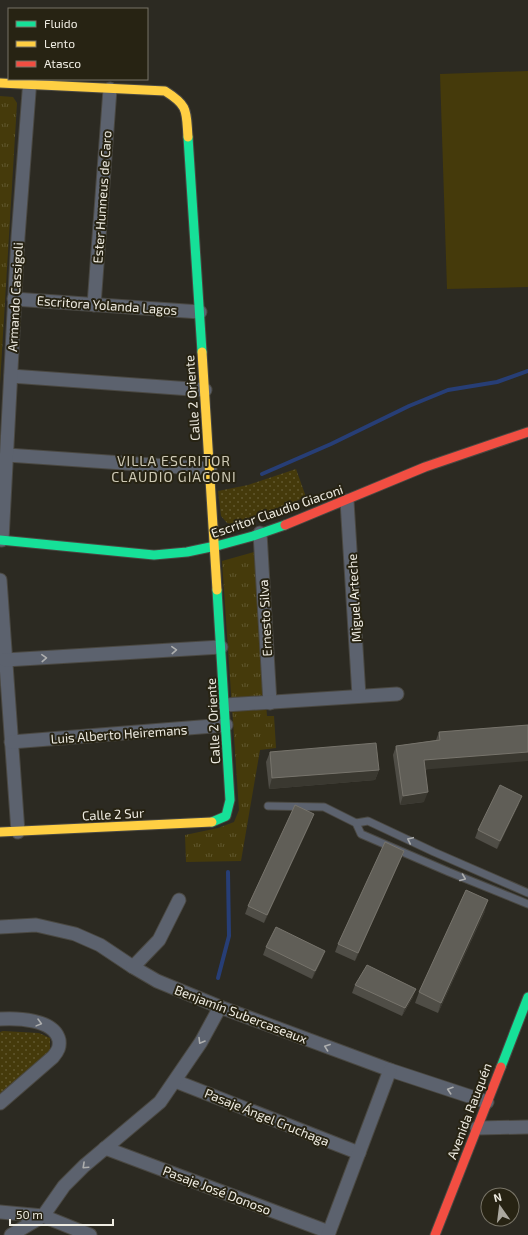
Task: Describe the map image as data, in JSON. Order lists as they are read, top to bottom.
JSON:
{
  "streets": {
    "street": [
      "Ester Hunneus de Caro",
      "Armando Cassigoli",
      "Escritora Yolanda Lagos",
      "Calle 2 Oriente",
      "Escritor Claudio Giaconi",
      "Miguel Arteche",
      "Ernesto Silva",
      "Luis Alberto Heiremans",
      "Calle 2 Sur",
      "Benjamín Subercaseaux",
      "Avenida Rauquén",
      "Pasaje Ángel Cruchaga",
      "Pasaje José Donoso"
    ]
  },
  "crossings": [
    ["Ester Hunneus de Caro", "Escritora Yolanda Lagos"],
    ["Ester Hunneus de Caro", "Calle 2 Oriente"],
    ["Armando Cassigoli", "Escritora Yolanda Lagos"],
    ["Armando Cassigoli", "Escritor Claudio Giaconi"],
    ["Escritora Yolanda Lagos", "Calle 2 Oriente"],
    ["Calle 2 Oriente", "Escritor Claudio Giaconi"],
    ["Calle 2 Oriente", "Luis Alberto Heiremans"],
    ["Calle 2 Oriente", "Calle 2 Sur"],
    ["Escritor Claudio Giaconi", "Miguel Arteche"],
    ["Escritor Claudio Giaconi", "Ernesto Silva"],
    ["Benjamín Subercaseaux", "Avenida Rauquén"]
  ],
  "one_way": ["Benjamín Subercaseaux"],
  "districts": ["VILLA ESCRITOR CLAUDIO GIACONI"],
  "legend": ["Fluido", "Lento", "Atasco"],
  "scale_bar": "50 m",
  "north": "top"
}
